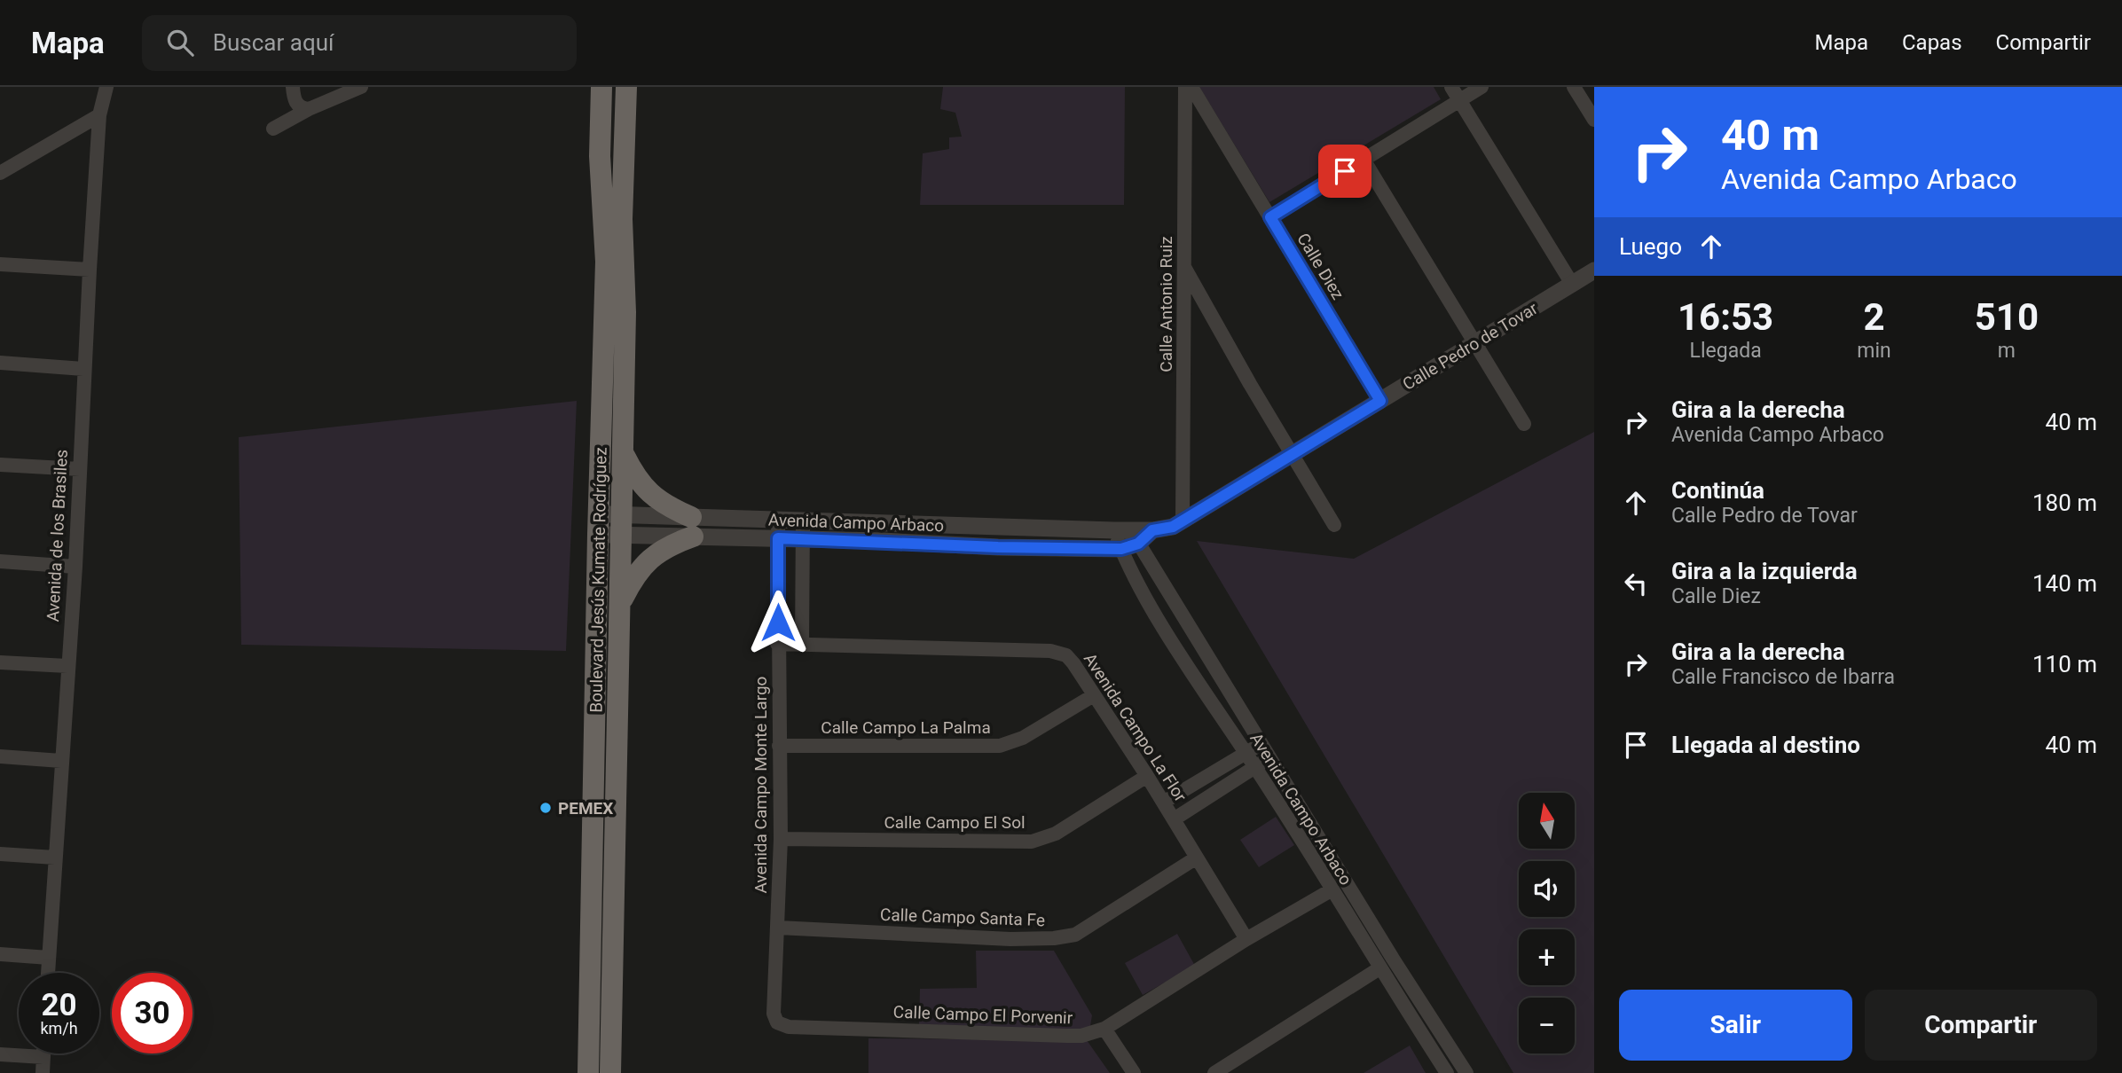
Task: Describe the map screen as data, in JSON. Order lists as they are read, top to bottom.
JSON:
{
  "streets": {
    "highway": ["Boulevard Jesús Kumate Rodríguez"],
    "street": [
      "Calle Diez",
      "Calle Antonio Ruiz",
      "Calle Pedro de Tovar",
      "Avenida Campo Arbaco",
      "Avenida de los Brasiles",
      "Calle Campo La Palma",
      "Avenida Campo La Flor",
      "Avenida Campo Monte Largo",
      "Calle Campo El Sol",
      "Calle Campo Santa Fe",
      "Calle Campo El Porvenir"
    ]
  },
  "crossings": [
    ["Calle Diez", "Calle Pedro de Tovar"],
    ["Calle Antonio Ruiz", "Calle Pedro de Tovar"],
    ["Calle Pedro de Tovar", "Avenida Campo Arbaco"],
    ["Avenida Campo Arbaco", "Boulevard Jesús Kumate Rodríguez"],
    ["Avenida Campo Arbaco", "Avenida Campo Monte Largo"],
    ["Avenida Campo Arbaco", "Calle Campo El Porvenir"],
    ["Calle Campo La Palma", "Avenida Campo La Flor"],
    ["Calle Campo La Palma", "Avenida Campo Monte Largo"],
    ["Avenida Campo La Flor", "Avenida Campo Monte Largo"],
    ["Avenida Campo La Flor", "Calle Campo El Sol"],
    ["Avenida Campo La Flor", "Calle Campo Santa Fe"],
    ["Avenida Campo La Flor", "Calle Campo El Porvenir"],
    ["Avenida Campo Monte Largo", "Calle Campo El Sol"],
    ["Avenida Campo Monte Largo", "Calle Campo Santa Fe"],
    ["Avenida Campo Monte Largo", "Calle Campo El Porvenir"]
  ],
  "places": ["PEMEX"],
  "north": "top",
  "page": {
    "header": "Mapa",
    "search": "Buscar aquí",
    "nav": ["Mapa", "Capas", "Compartir"],
    "turn": ["40 m", "Avenida Campo Arbaco"],
    "then": "Luego",
    "eta": [
      "16:53",
      "Llegada",
      "2",
      "min",
      "510",
      "m"
    ],
    "list": [
      {
        "name": "Gira a la derecha",
        "note": "Avenida Campo Arbaco",
        "value": "40 m"
      },
      {
        "name": "Continúa",
        "note": "Calle Pedro de Tovar",
        "value": "180 m"
      },
      {
        "name": "Gira a la izquierda",
        "note": "Calle Diez",
        "value": "140 m"
      },
      {
        "name": "Gira a la derecha",
        "note": "Calle Francisco de Ibarra",
        "value": "110 m"
      },
      {
        "name": "Llegada al destino",
        "value": "40 m"
      }
    ],
    "map_buttons": ["+", "−"],
    "speed": "20 km/h",
    "limit": "30",
    "buttons": ["Salir", "Compartir"]
  }
}
